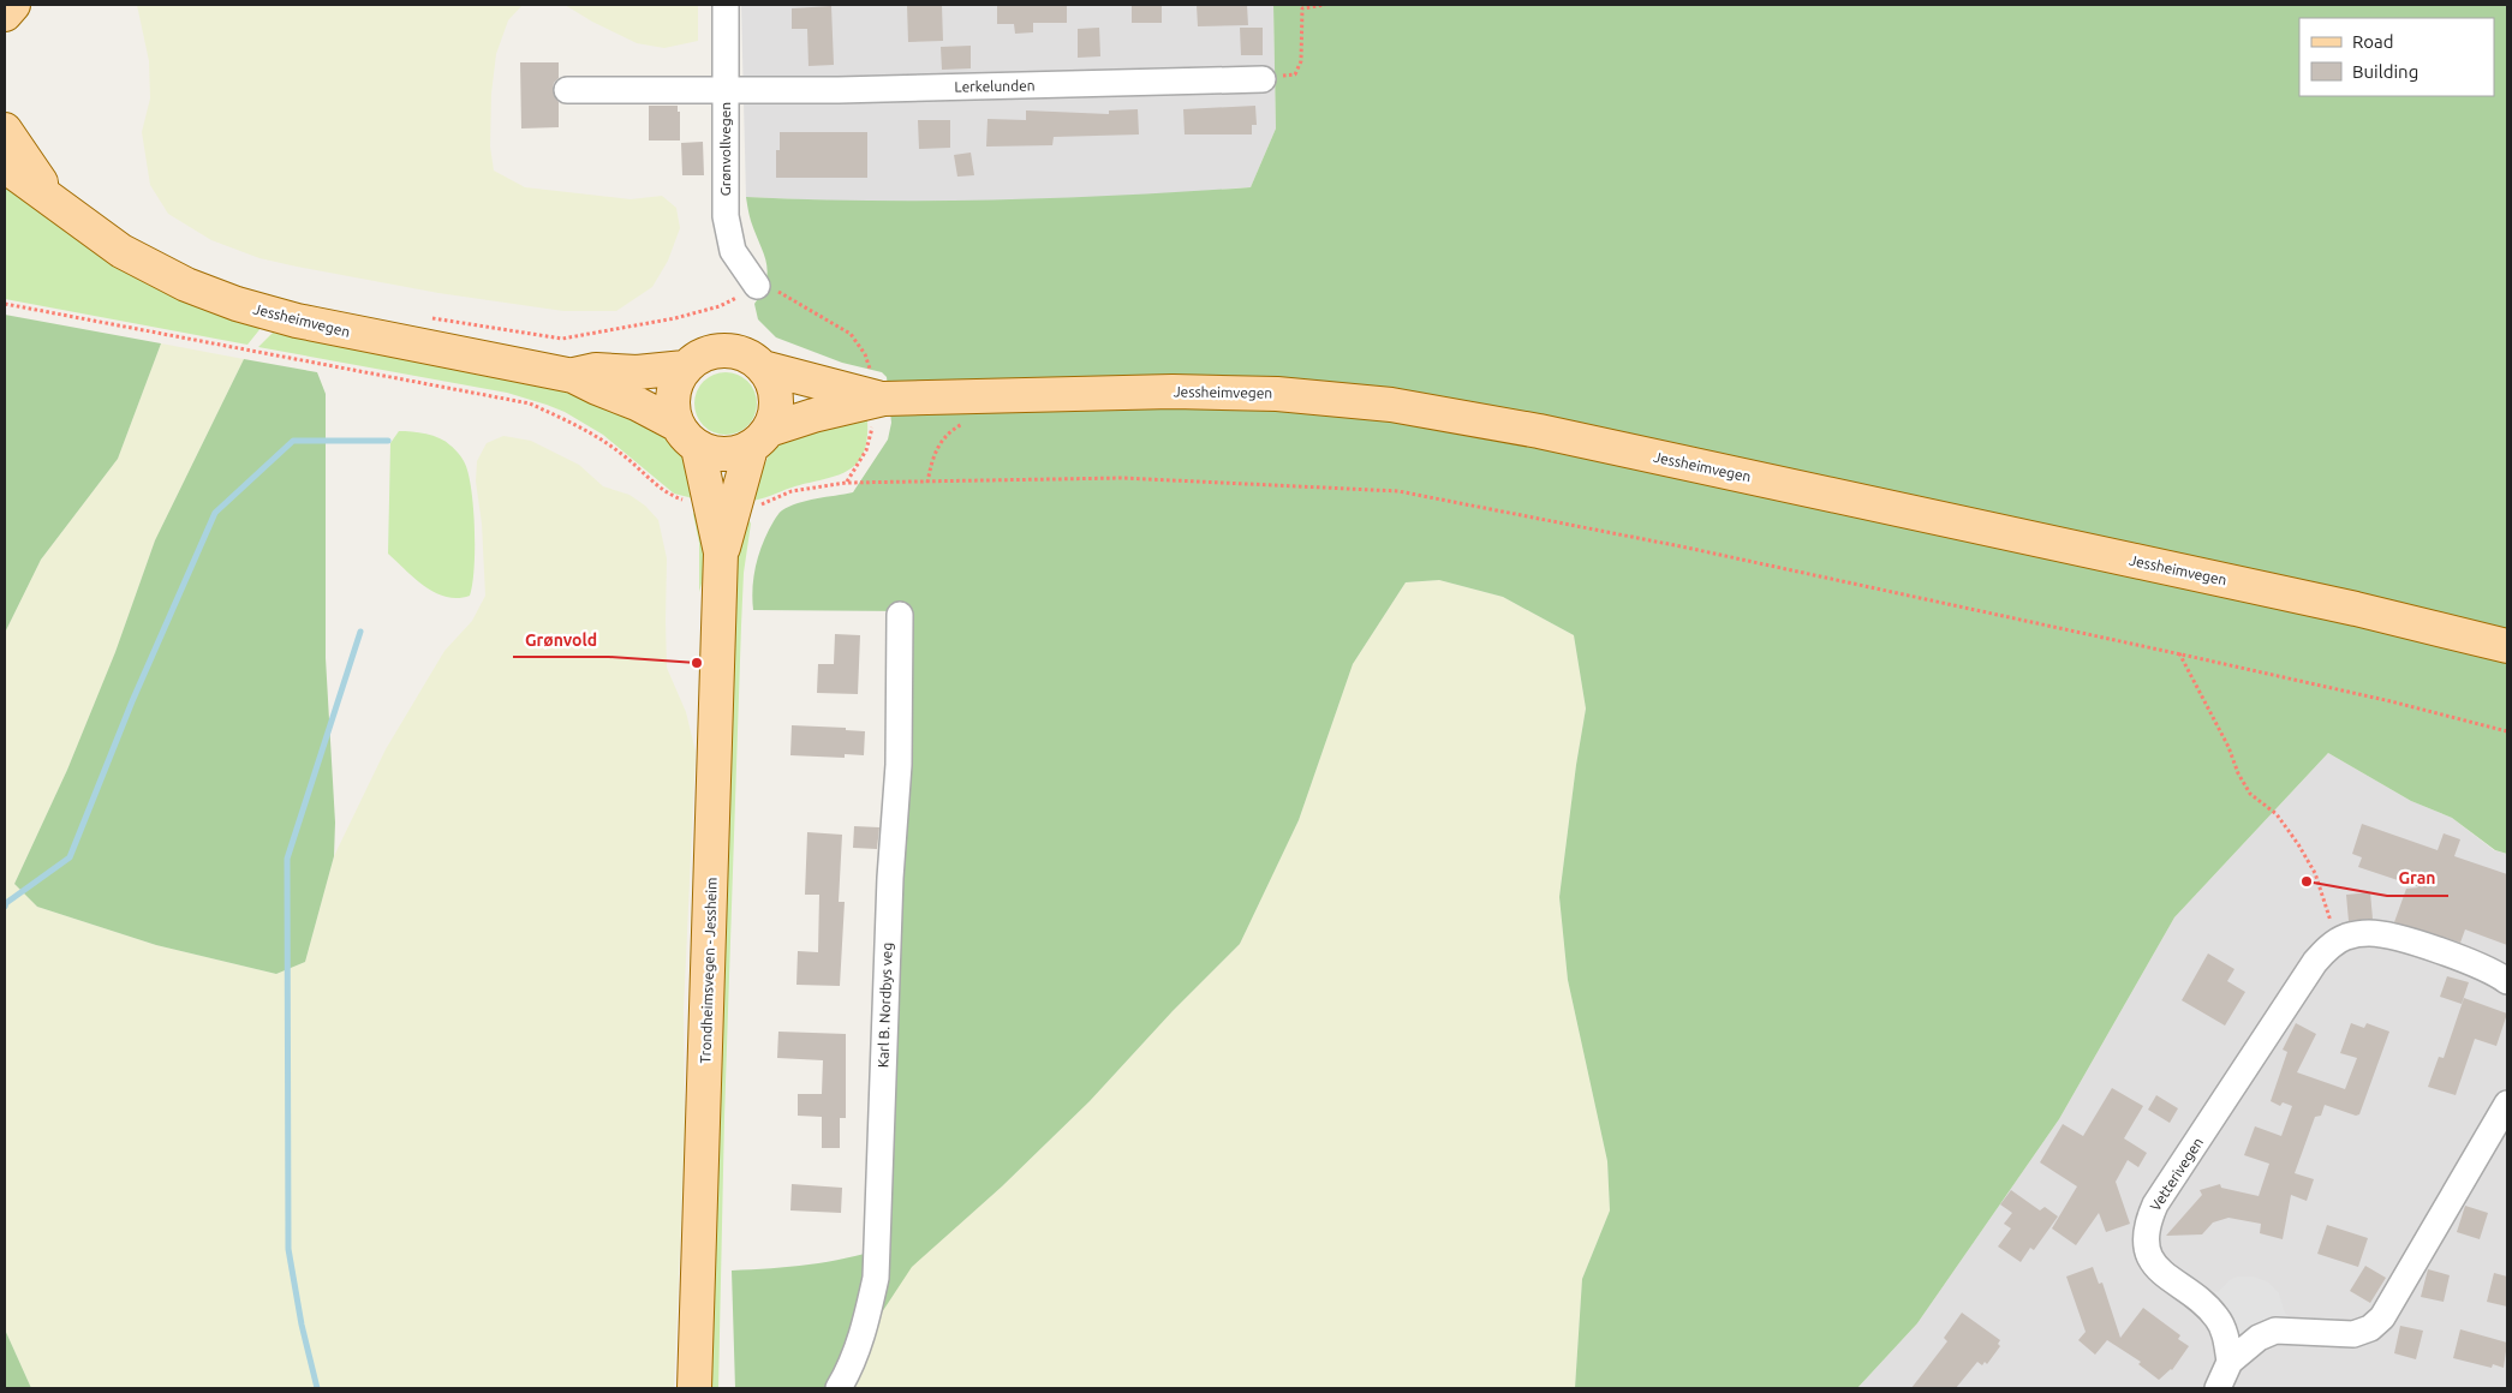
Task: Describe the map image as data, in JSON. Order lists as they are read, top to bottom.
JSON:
{
  "streets": {
    "main road": ["Jessheimvegen", "Trondheimsvegen - Jessheim"],
    "street": [
      "Lerkelunden",
      "Grønvollvegen",
      "Karl B. Nordbys veg",
      "Vetterivegen"
    ]
  },
  "crossings": [
    ["Lerkelunden", "Grønvollvegen"],
    ["Jessheimvegen", "Trondheimsvegen - Jessheim"]
  ],
  "places": ["Grønvold", "Gran"],
  "legend": ["Road", "Building"]
}
